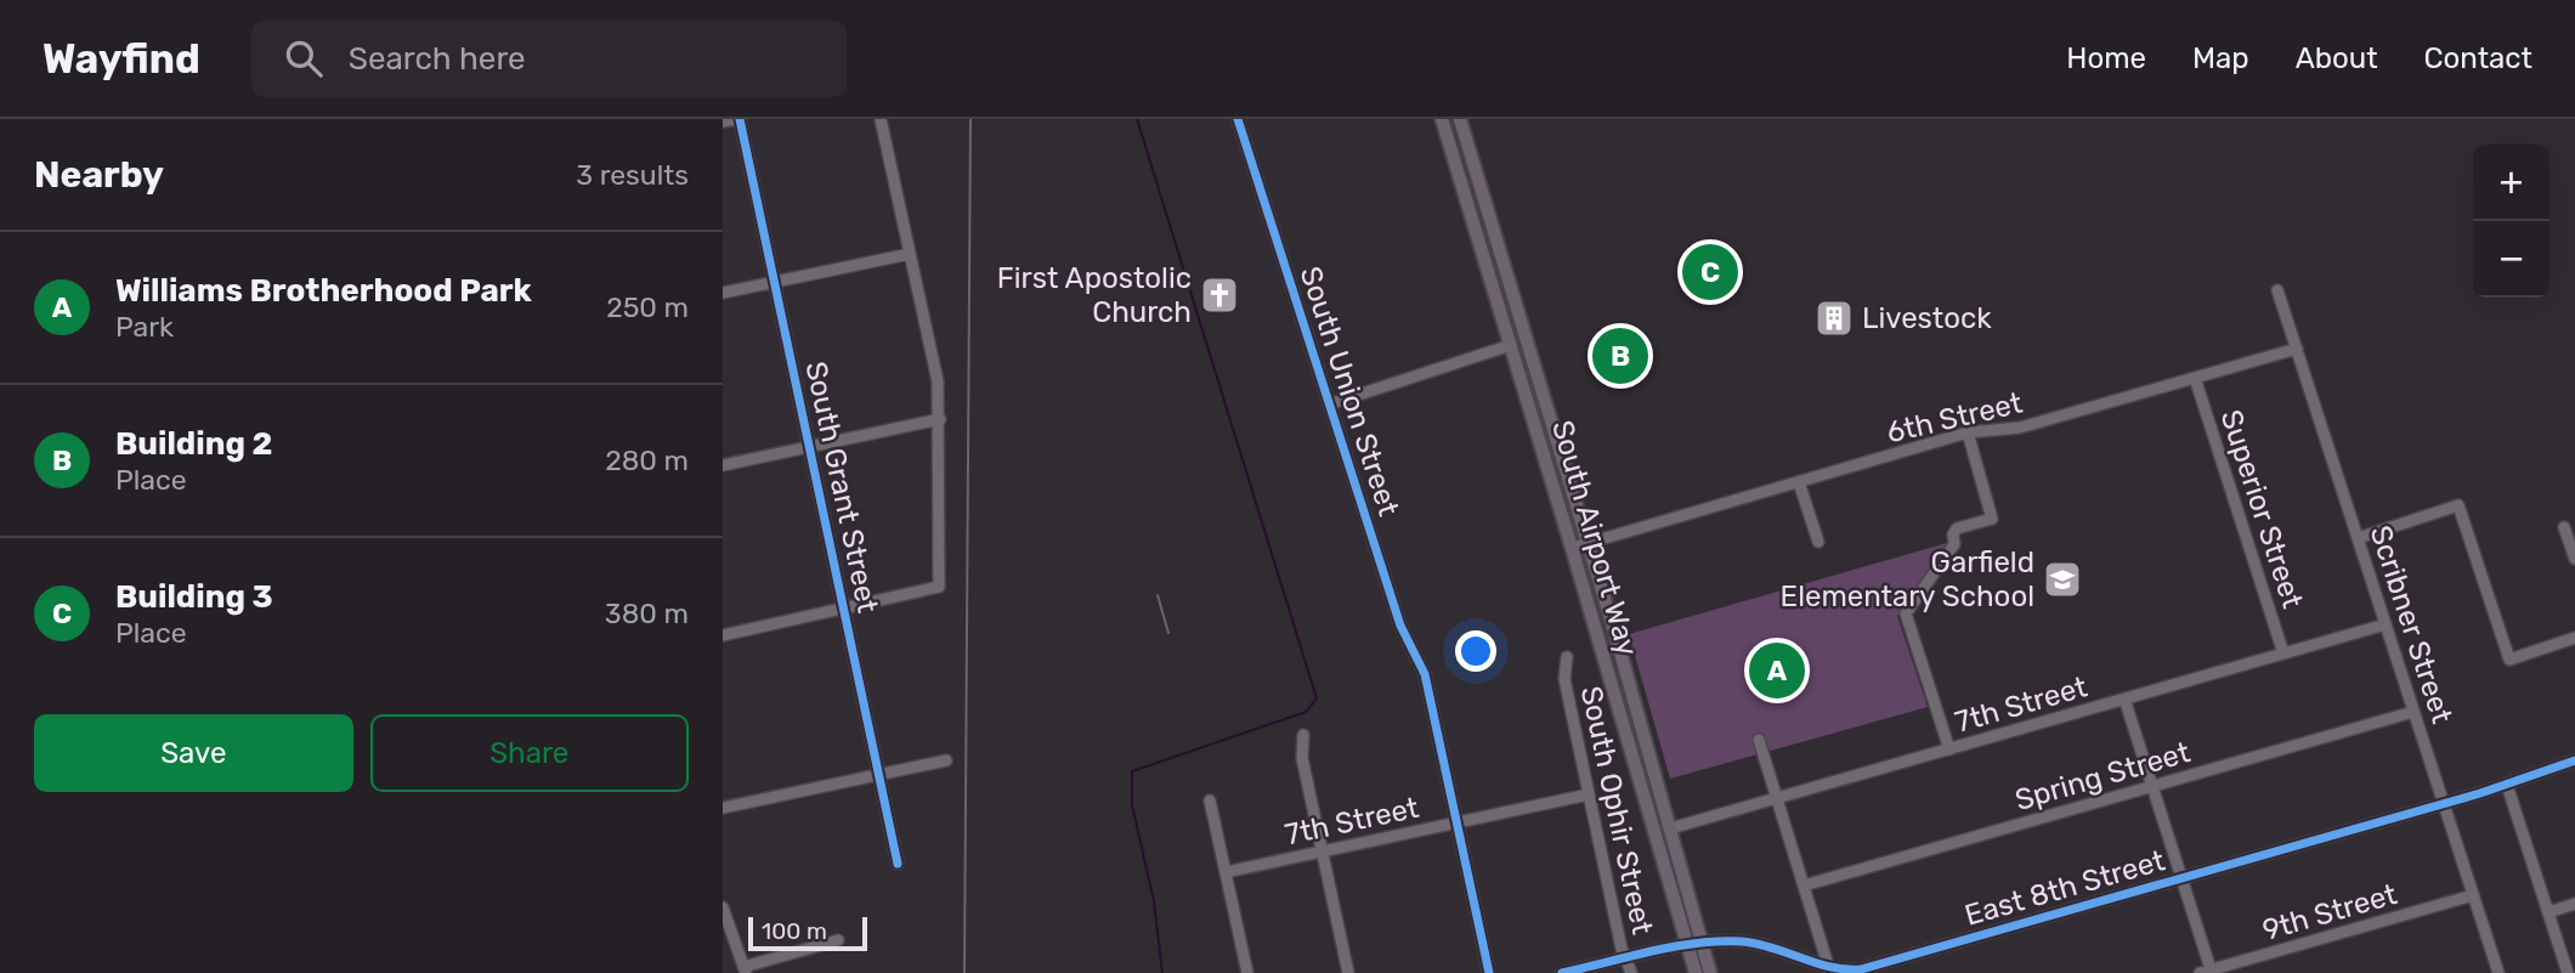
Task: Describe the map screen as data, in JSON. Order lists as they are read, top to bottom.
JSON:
{
  "streets": {
    "main road": ["South Airport Way"],
    "street": [
      "South Union Street",
      "6th Street",
      "South Grant Street",
      "Superior Street",
      "Scribner Street",
      "7th Street",
      "Spring Street",
      "South Ophir Street",
      "East 8th Street",
      "9th Street"
    ]
  },
  "crossings": [
    ["South Union Street", "7th Street"],
    ["6th Street", "Superior Street"],
    ["6th Street", "South Airport Way"],
    ["6th Street", "Scribner Street"],
    ["Superior Street", "7th Street"],
    ["South Airport Way", "7th Street"],
    ["South Airport Way", "East 8th Street"],
    ["Scribner Street", "7th Street"],
    ["Scribner Street", "Spring Street"],
    ["Scribner Street", "East 8th Street"],
    ["Scribner Street", "9th Street"],
    ["7th Street", "South Ophir Street"],
    ["South Ophir Street", "East 8th Street"]
  ],
  "places": {
    "church": ["First Apostolic Church"],
    "building": ["Livestock"],
    "school or university": ["Garfield Elementary School"]
  },
  "scale_bar": "100 m",
  "page": {
    "header": "Wayfind",
    "search": "Search here",
    "nav": [
      "Home",
      "Map",
      "About",
      "Contact"
    ],
    "heading": ["Nearby", "3 results"],
    "map_buttons": ["+", "−"],
    "list": [
      {
        "mark": "A",
        "name": "Williams Brotherhood Park",
        "note": "Park",
        "value": "250 m"
      },
      {
        "mark": "B",
        "name": "Building 2",
        "note": "Place",
        "value": "280 m"
      },
      {
        "mark": "C",
        "name": "Building 3",
        "note": "Place",
        "value": "380 m"
      }
    ],
    "pins": ["C", "B", "A"],
    "buttons": ["Save", "Share"],
    "scale": "100 m"
  }
}
